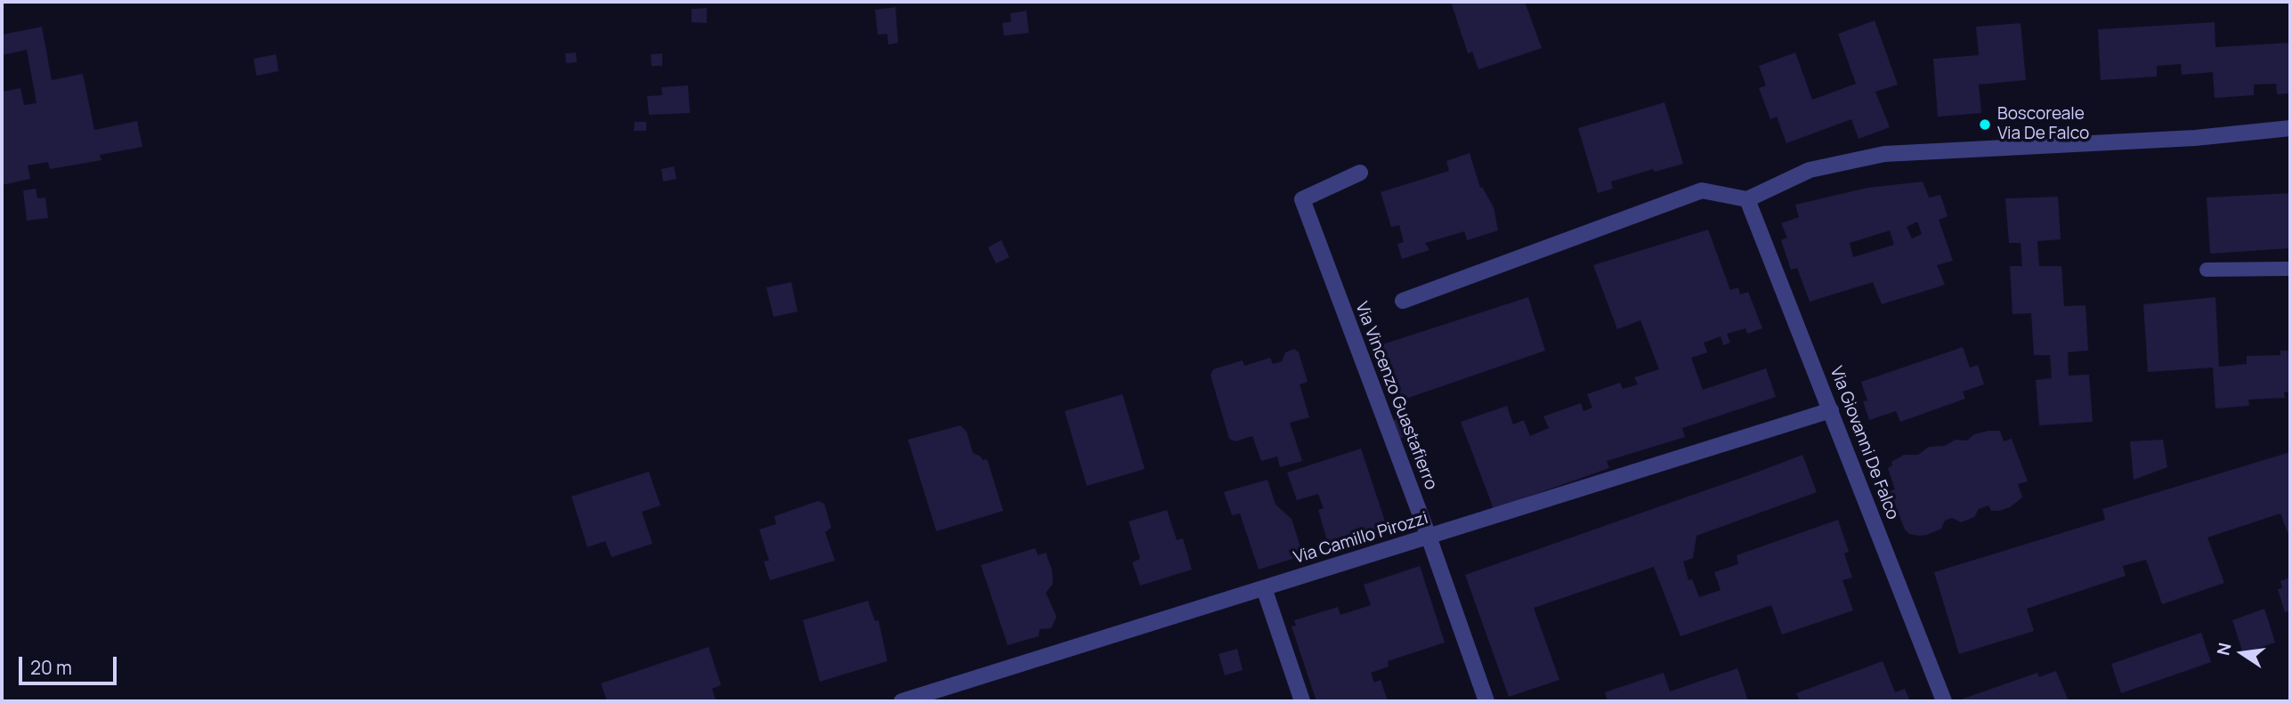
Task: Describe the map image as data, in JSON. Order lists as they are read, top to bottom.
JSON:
{
  "streets": {
    "street": ["Via Vincenzo Guastafierro", "Via Giovanni De Falco", "Via Camillo Pirozzi"]
  },
  "crossings": [
    ["Via Vincenzo Guastafierro", "Via Camillo Pirozzi"],
    ["Via Giovanni De Falco", "Via Camillo Pirozzi"]
  ],
  "places": ["Boscoreale Via De Falco"],
  "scale_bar": "20 m",
  "north": "left"
}
